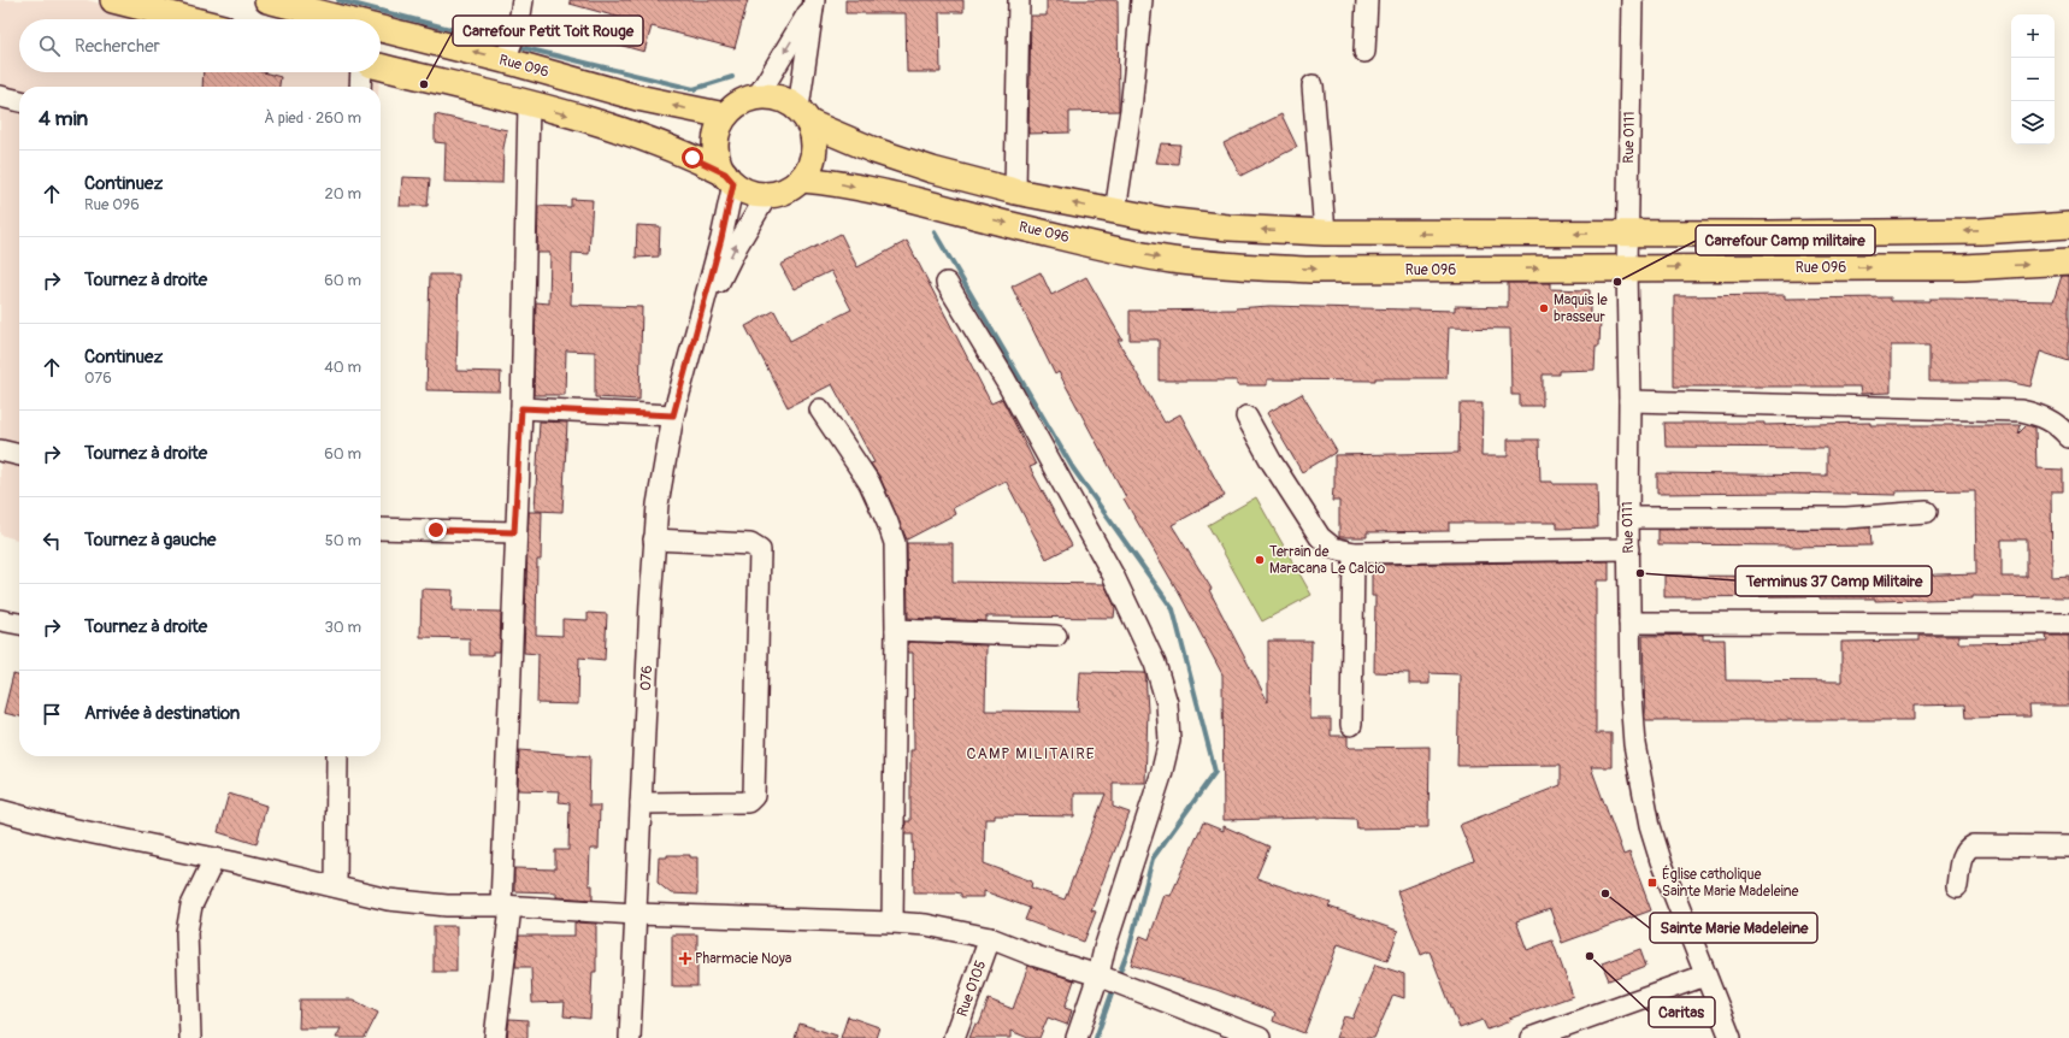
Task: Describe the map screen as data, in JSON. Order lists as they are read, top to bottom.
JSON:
{
  "streets": {
    "main road": ["Rue O96"],
    "street": ["Rue O111", "O76", "Rue O105"]
  },
  "crossings": [
    ["Rue O96", "Rue O111"]
  ],
  "districts": ["CAMP MILITAIRE"],
  "places": {
    "other": [
      "Carrefour Petit Toit Rouge",
      "Carrefour Camp militaire",
      "Maquis le brasseur",
      "Terrain de Maracana Le Calcio",
      "Terminus 37 Camp Militaire",
      "Sainte Marie Madeleine",
      "Caritas"
    ],
    "transit": ["Église catholique Sainte Marie Madeleine"],
    "health": ["Pharmacie Noya"]
  },
  "page": {
    "map_buttons": ["+", "−"],
    "search": "Rechercher",
    "heading": ["4 min", "À pied · 260 m"],
    "list": [
      ["Continuez", "Rue O96", "20 m"],
      ["Tournez à droite", "60 m"],
      ["Continuez", "O76", "40 m"],
      ["Tournez à droite", "60 m"],
      ["Tournez à gauche", "50 m"],
      ["Tournez à droite", "30 m"],
      "Arrivée à destination"
    ]
  }
}
